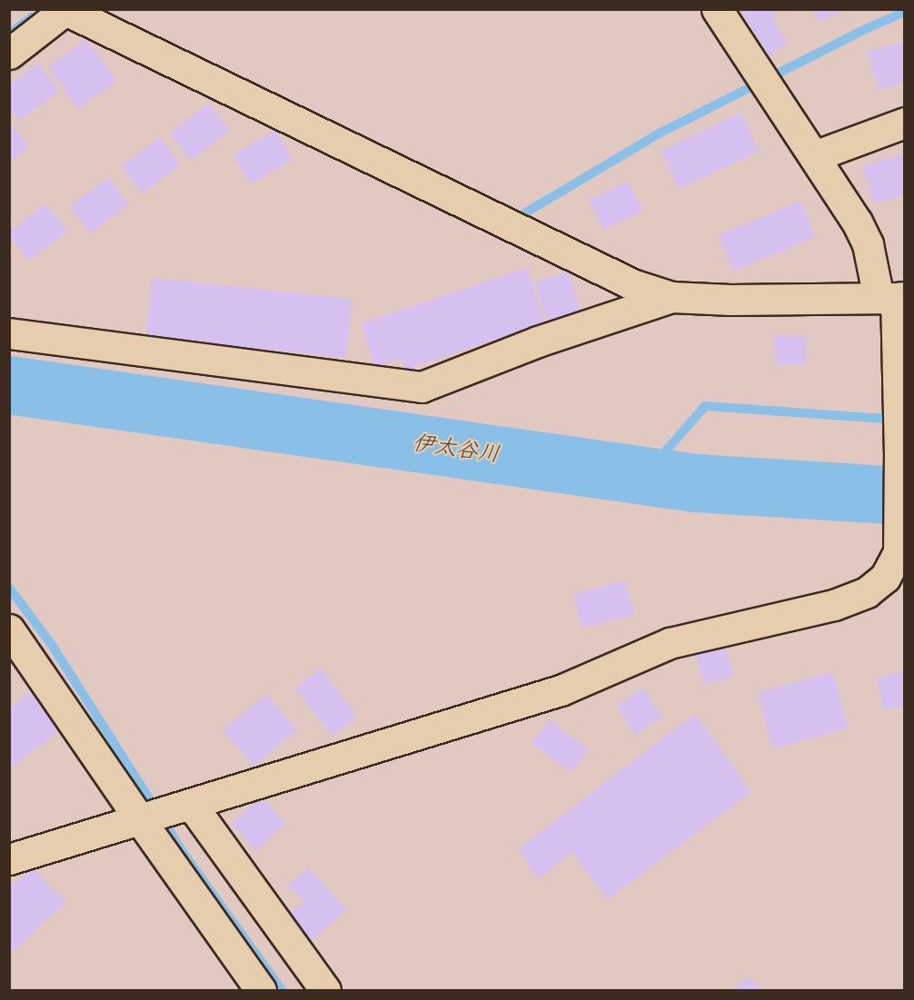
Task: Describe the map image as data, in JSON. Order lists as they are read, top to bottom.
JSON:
{
  "water": ["伊太谷川"]
}
